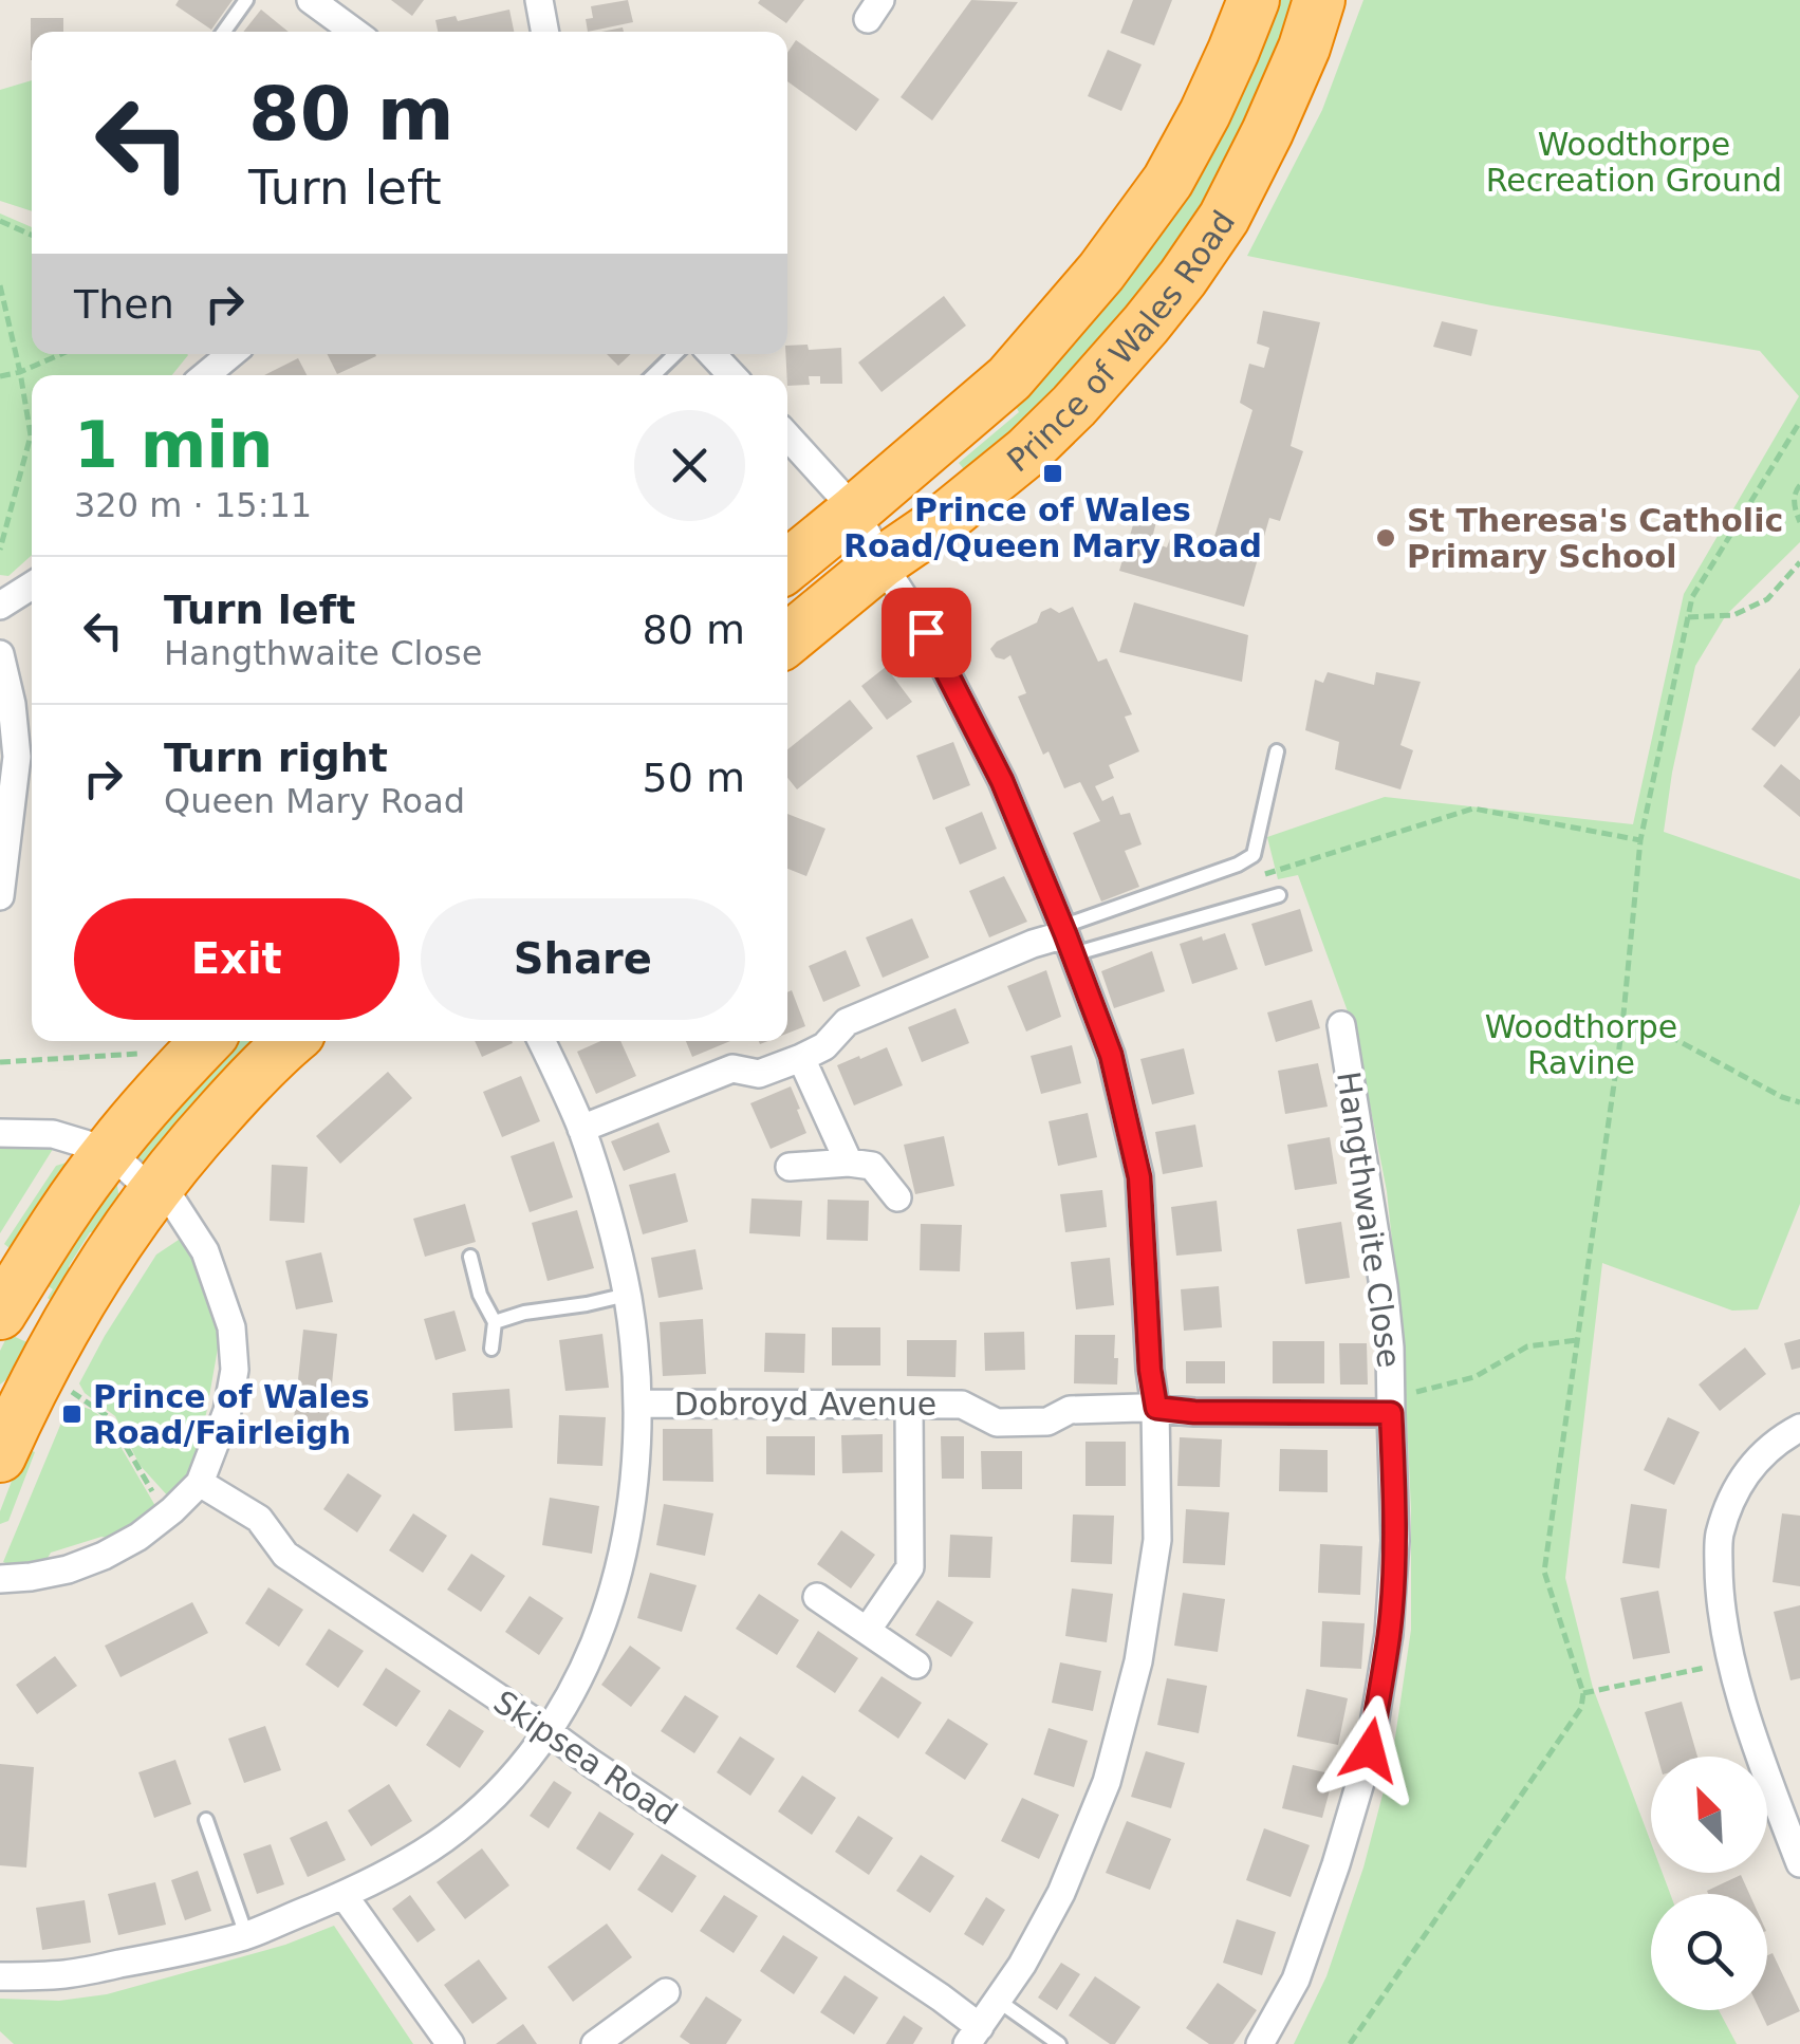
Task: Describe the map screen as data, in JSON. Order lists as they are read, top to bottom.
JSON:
{
  "streets": {
    "highway": ["Prince of Wales Road"],
    "street": ["Hangthwaite Close", "Dobroyd Avenue", "Skipsea Road"]
  },
  "crossings": [
    ["Hangthwaite Close", "Dobroyd Avenue"]
  ],
  "parks": ["Woodthorpe Recreation Ground", "Woodthorpe Ravine"],
  "places": {
    "transit": ["Prince of Wales Road/Queen Mary Road", "Prince of Wales Road/Fairleigh"],
    "other": ["St Theresa's Catholic Primary School"]
  },
  "north": "top left",
  "page": {
    "turn": ["80 m", "Turn left"],
    "then": "Then",
    "heading": ["1 min", "320 m · 15:11"],
    "list": [
      {
        "name": "Turn left",
        "note": "Hangthwaite Close",
        "value": "80 m"
      },
      {
        "name": "Turn right",
        "note": "Queen Mary Road",
        "value": "50 m"
      }
    ],
    "buttons": ["Exit", "Share"]
  }
}
